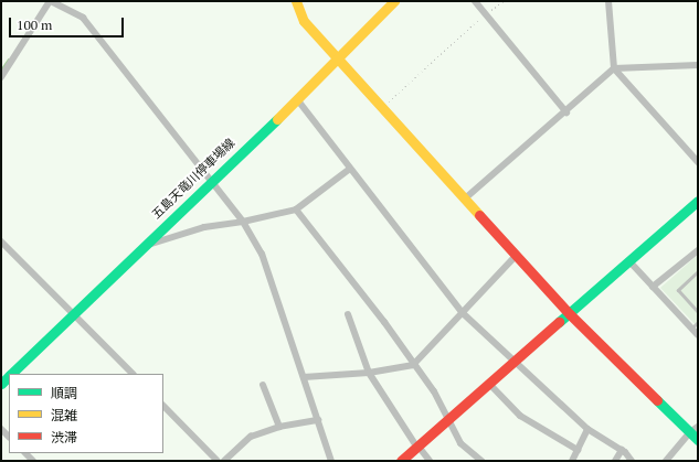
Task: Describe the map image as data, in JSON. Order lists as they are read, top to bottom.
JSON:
{
  "streets": {
    "street": ["五島天竜川停車場線"]
  },
  "legend": ["順調", "混雑", "渋滞"],
  "scale_bar": "100 m"
}
